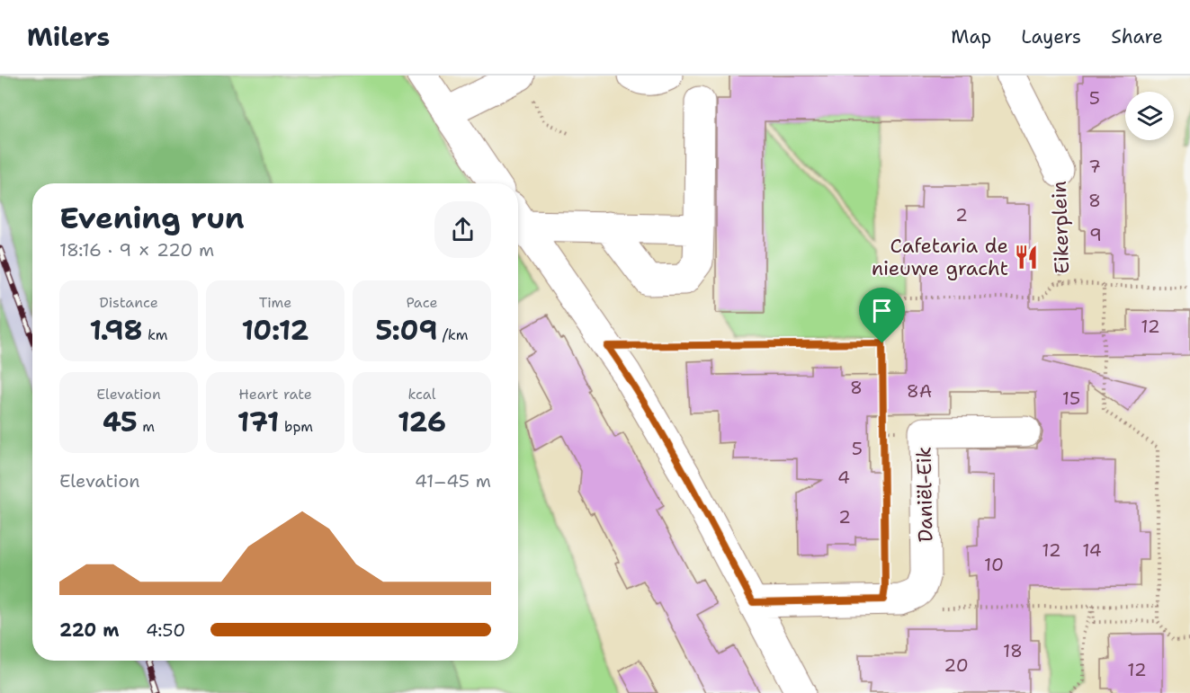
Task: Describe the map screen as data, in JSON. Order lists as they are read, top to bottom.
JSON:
{
  "streets": {
    "street": ["Eikerplein", "Daniël-Eik"]
  },
  "crossings": [
    ["Eikerplein", "Daniël-Eik"]
  ],
  "places": {
    "restaurant": ["Cafetaria de nieuwe gracht"]
  },
  "house_numbers": [
    "5",
    "7",
    "8",
    "2",
    "9",
    "12",
    "8",
    "8A",
    "15",
    "5",
    "4",
    "2",
    "12",
    "14",
    "10",
    "18",
    "20",
    "12"
  ],
  "page": {
    "header": "Milers",
    "nav": ["Map", "Layers", "Share"],
    "heading": ["Evening run", "18:16 · 9 × 220 m"],
    "stats": [
      ["Distance", "1.98 km"],
      ["Time", "10:12"],
      ["Pace", "5:09 /km"],
      ["Elevation", "45 m"],
      ["Heart rate", "171 bpm"],
      ["kcal", "126"]
    ],
    "chart": ["Elevation", "41–45 m"],
    "list": [
      {
        "name": "220 m",
        "note": "4:50"
      }
    ]
  }
}
